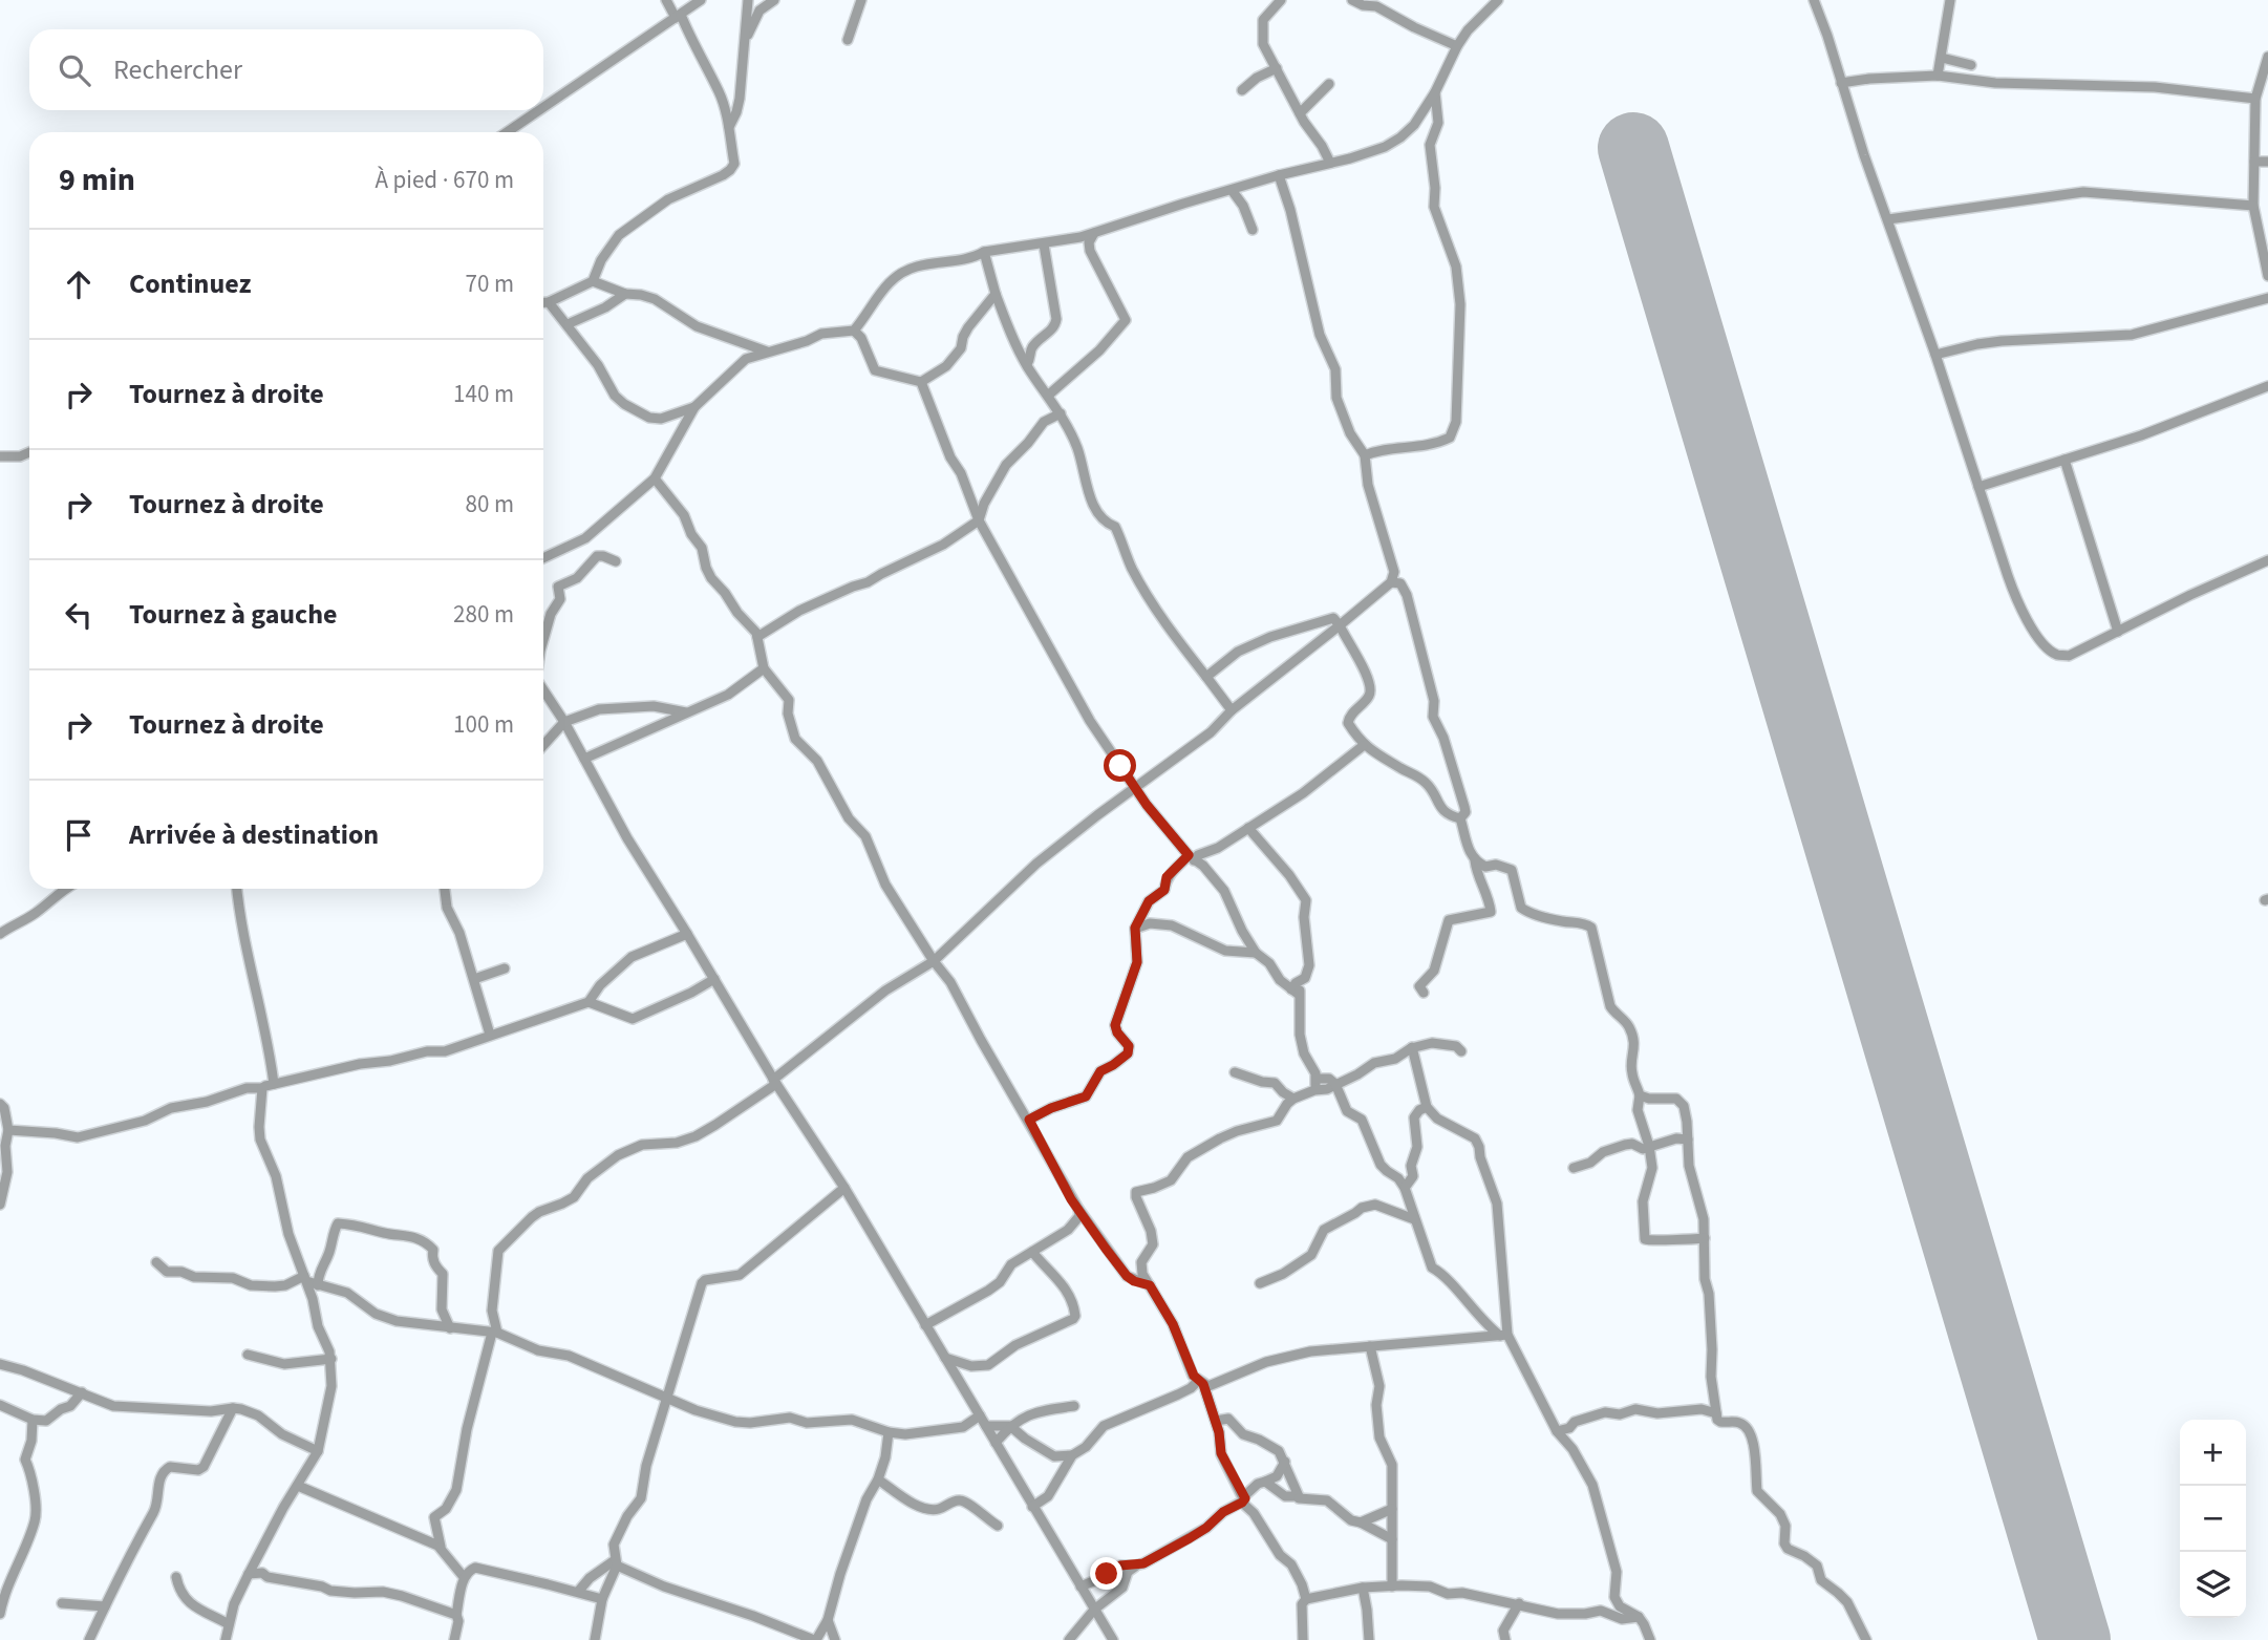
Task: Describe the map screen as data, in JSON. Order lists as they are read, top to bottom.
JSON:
{
  "page": {
    "search": "Rechercher",
    "heading": ["9 min", "À pied · 670 m"],
    "list": [
      ["Continuez", "70 m"],
      ["Tournez à droite", "140 m"],
      ["Tournez à droite", "80 m"],
      ["Tournez à gauche", "280 m"],
      ["Tournez à droite", "100 m"],
      "Arrivée à destination"
    ],
    "map_buttons": ["+", "−"]
  }
}
